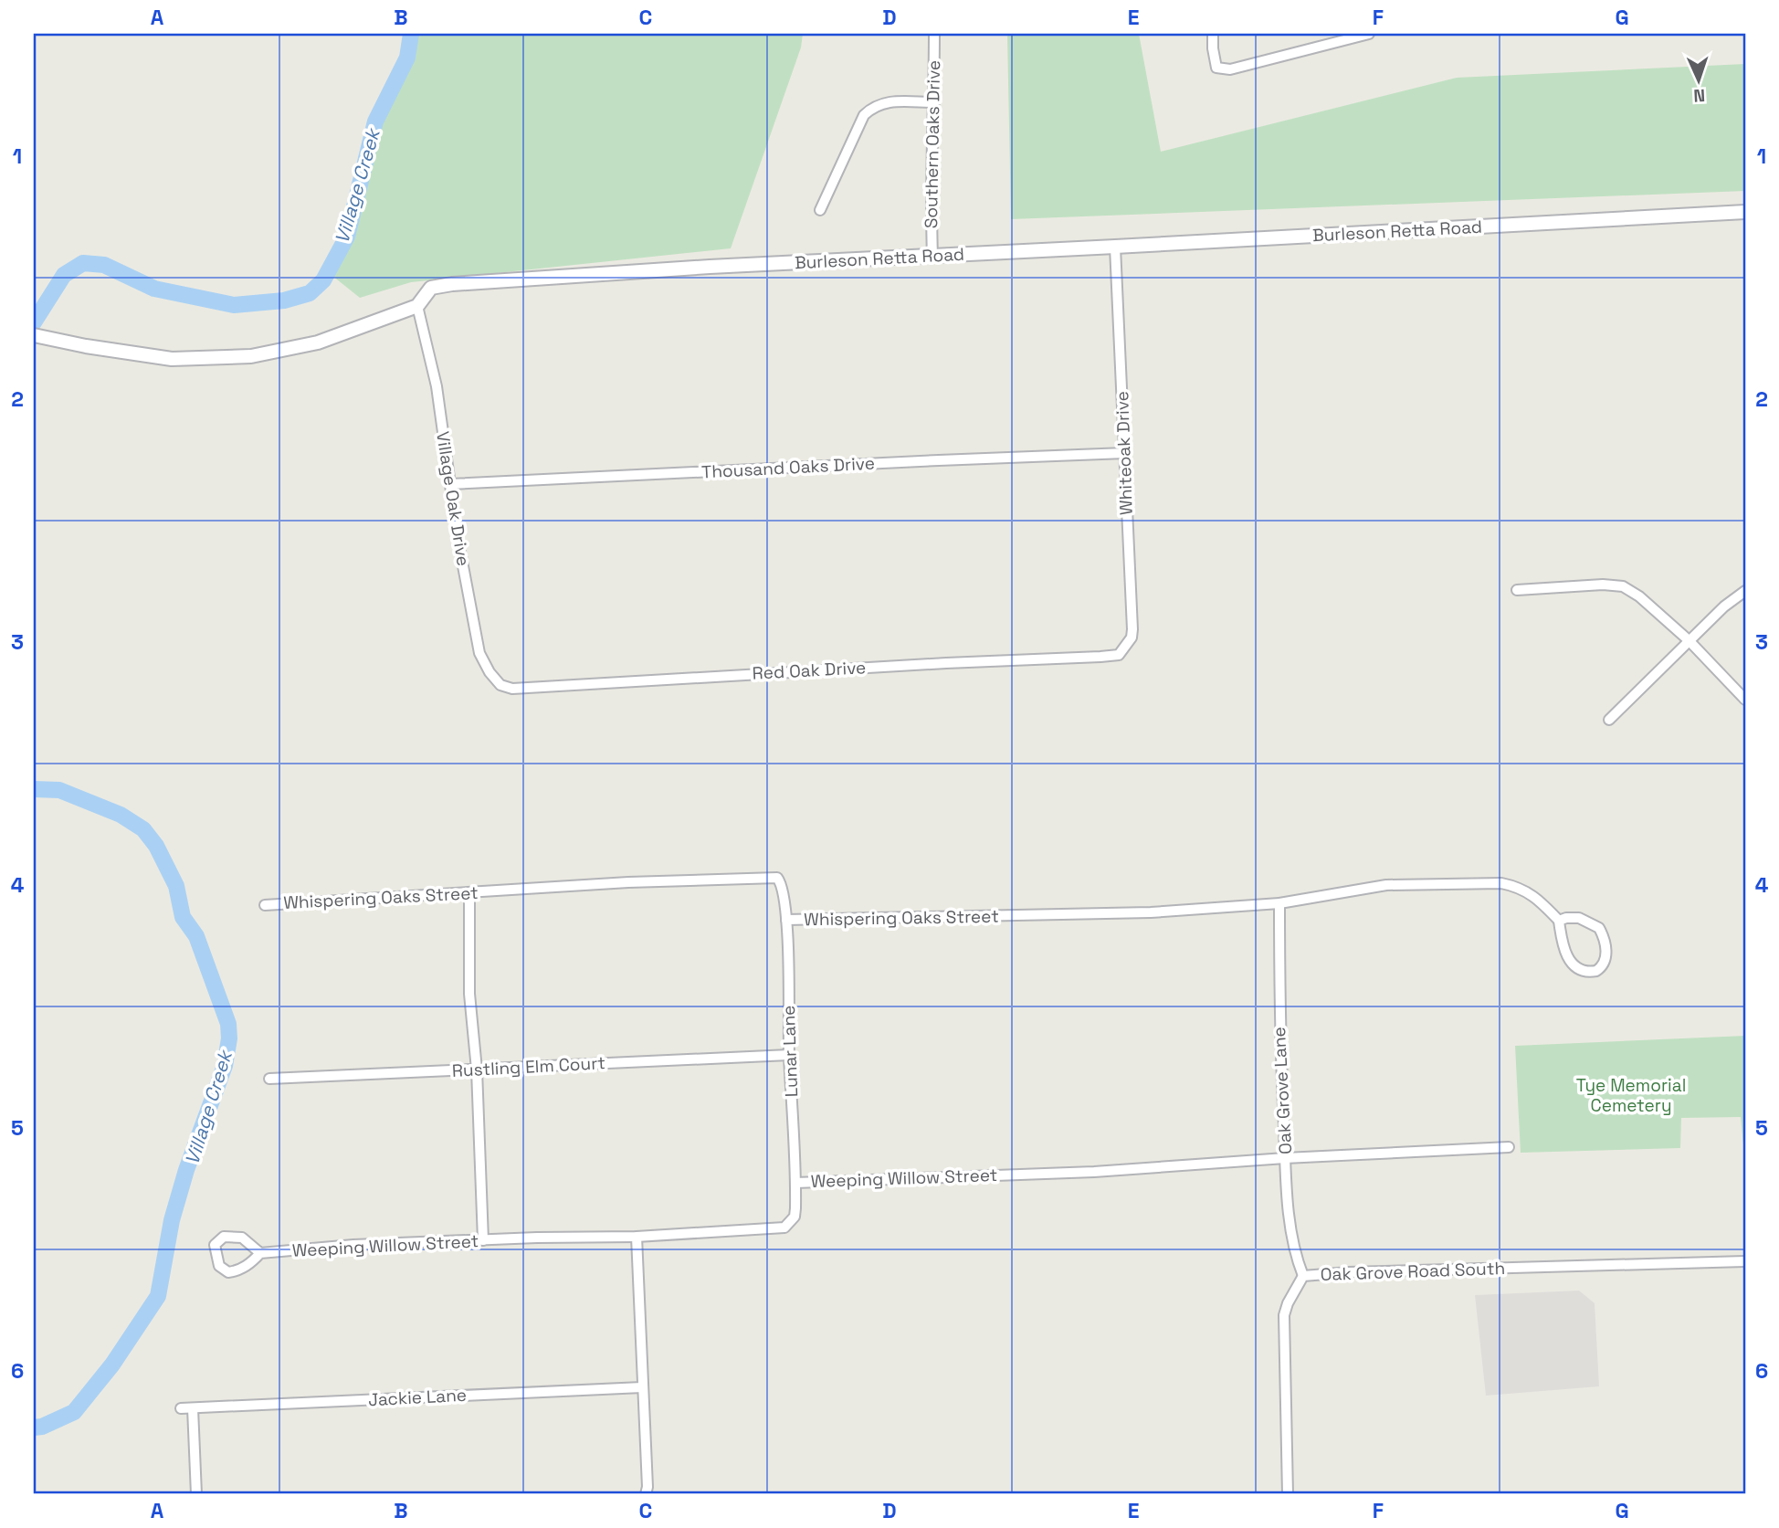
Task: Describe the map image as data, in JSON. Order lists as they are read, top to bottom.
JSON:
{
  "streets": {
    "street": [
      "Southern Oaks Drive",
      "Burleson Retta Road",
      "Whiteoak Drive",
      "Thousand Oaks Drive",
      "Village Oak Drive",
      "Red Oak Drive",
      "Whispering Oaks Street",
      "Lunar Lane",
      "Rustling Elm Court",
      "Oak Grove Lane",
      "Weeping Willow Street",
      "Oak Grove Road South",
      "Jackie Lane"
    ]
  },
  "crossings": [
    ["Southern Oaks Drive", "Burleson Retta Road"],
    ["Burleson Retta Road", "Whiteoak Drive"],
    ["Burleson Retta Road", "Village Oak Drive"],
    ["Whiteoak Drive", "Thousand Oaks Drive"],
    ["Whiteoak Drive", "Red Oak Drive"],
    ["Thousand Oaks Drive", "Village Oak Drive"],
    ["Village Oak Drive", "Red Oak Drive"],
    ["Whispering Oaks Street", "Lunar Lane"],
    ["Whispering Oaks Street", "Oak Grove Lane"],
    ["Lunar Lane", "Rustling Elm Court"],
    ["Lunar Lane", "Weeping Willow Street"],
    ["Oak Grove Lane", "Weeping Willow Street"],
    ["Oak Grove Lane", "Oak Grove Road South"]
  ],
  "water": ["Village Creek"],
  "parks": ["Tye Memorial Cemetery"],
  "north": "bottom",
  "grid": {
    "columns": [
      "A",
      "B",
      "C",
      "D",
      "E",
      "F",
      "G"
    ],
    "rows": [
      "1",
      "2",
      "3",
      "4",
      "5",
      "6"
    ]
  }
}
